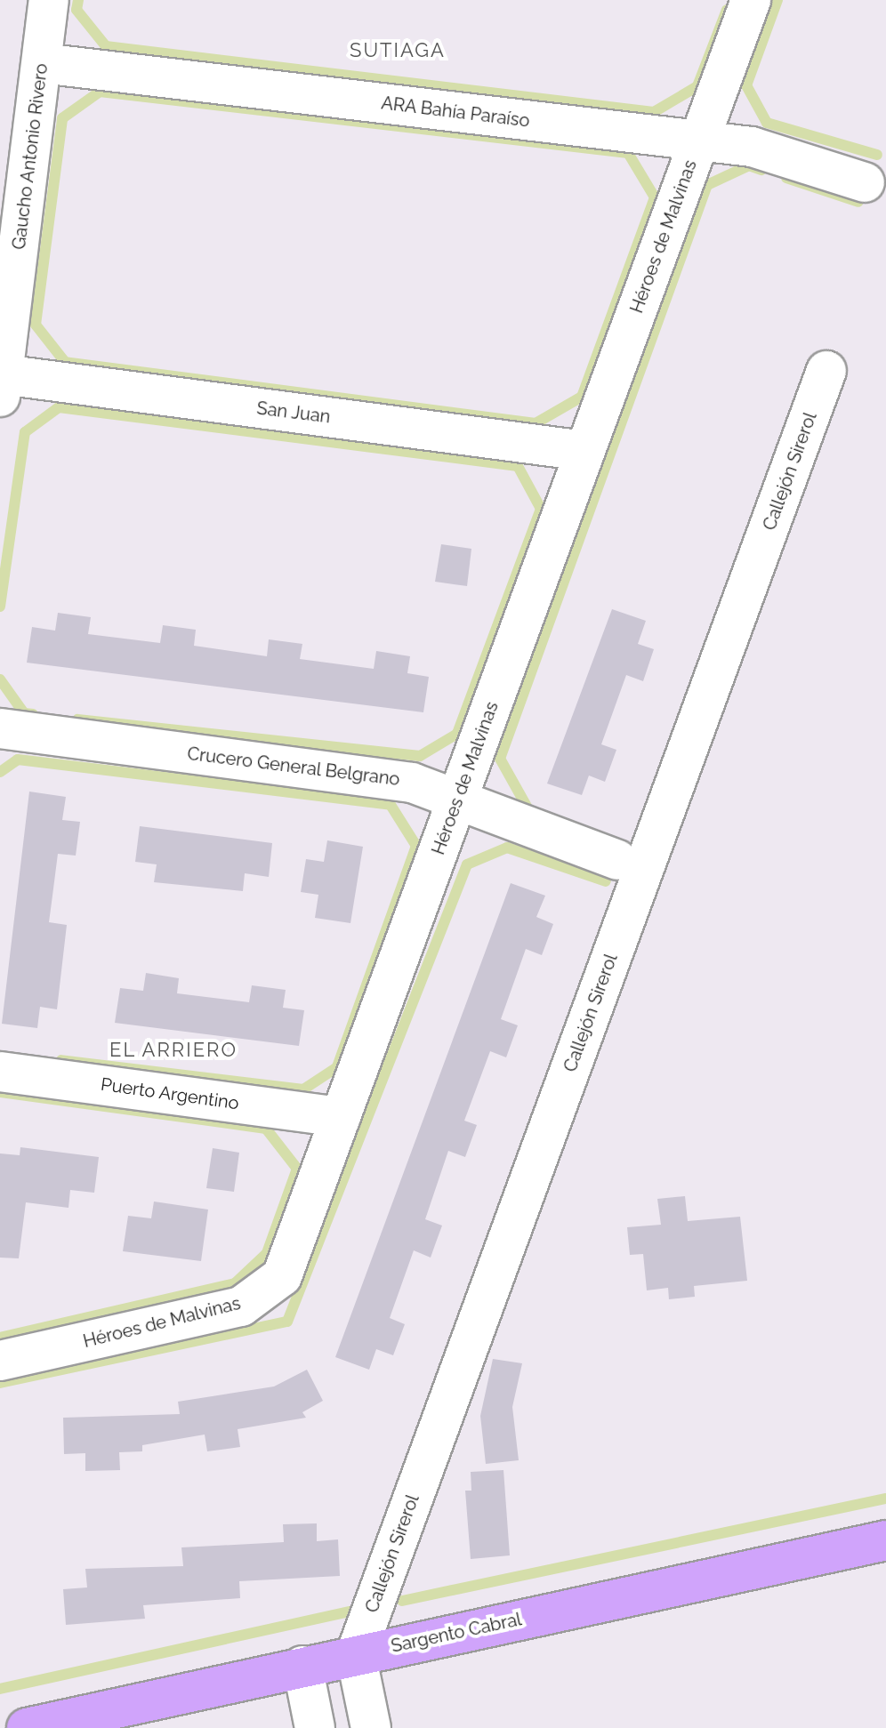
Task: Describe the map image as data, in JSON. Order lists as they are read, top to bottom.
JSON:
{
  "streets": {
    "main road": ["Sargento Cabral"],
    "street": [
      "ARA Bahía Paraíso",
      "Gaucho Antonio Rivero",
      "Héroes de Malvinas",
      "San Juan",
      "Callejón Sirerol",
      "Crucero General Belgrano",
      "Puerto Argentino"
    ]
  },
  "crossings": [
    ["ARA Bahía Paraíso", "Gaucho Antonio Rivero"],
    ["ARA Bahía Paraíso", "Héroes de Malvinas"],
    ["Gaucho Antonio Rivero", "San Juan"],
    ["Héroes de Malvinas", "San Juan"],
    ["Héroes de Malvinas", "Crucero General Belgrano"],
    ["Héroes de Malvinas", "Puerto Argentino"],
    ["Callejón Sirerol", "Sargento Cabral"]
  ],
  "districts": ["SUTIAGA", "EL ARRIERO"]
}
